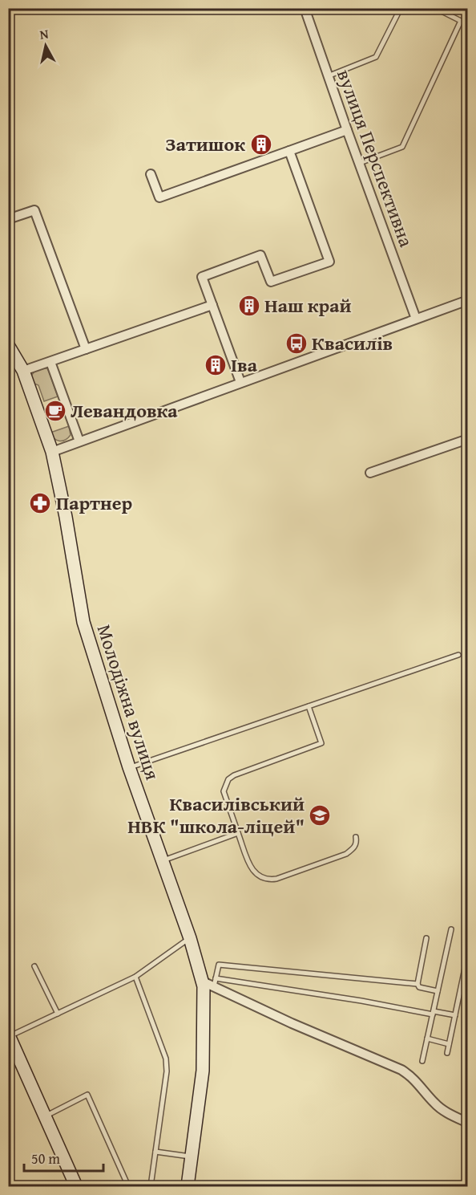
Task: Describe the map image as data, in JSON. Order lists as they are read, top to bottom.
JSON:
{
  "streets": {
    "street": ["вулиця Перспективна", "Молодіжна вулиця"]
  },
  "places": {
    "building": ["Затишок", "Наш край", "Іва"],
    "bus stop": ["Квасилів"],
    "cafe": ["Левандовка"],
    "pharmacy": ["Партнер"],
    "school or university": ["Квасилівський НВК \"школа-ліцей\""]
  },
  "scale_bar": "50 m",
  "north": "top"
}
